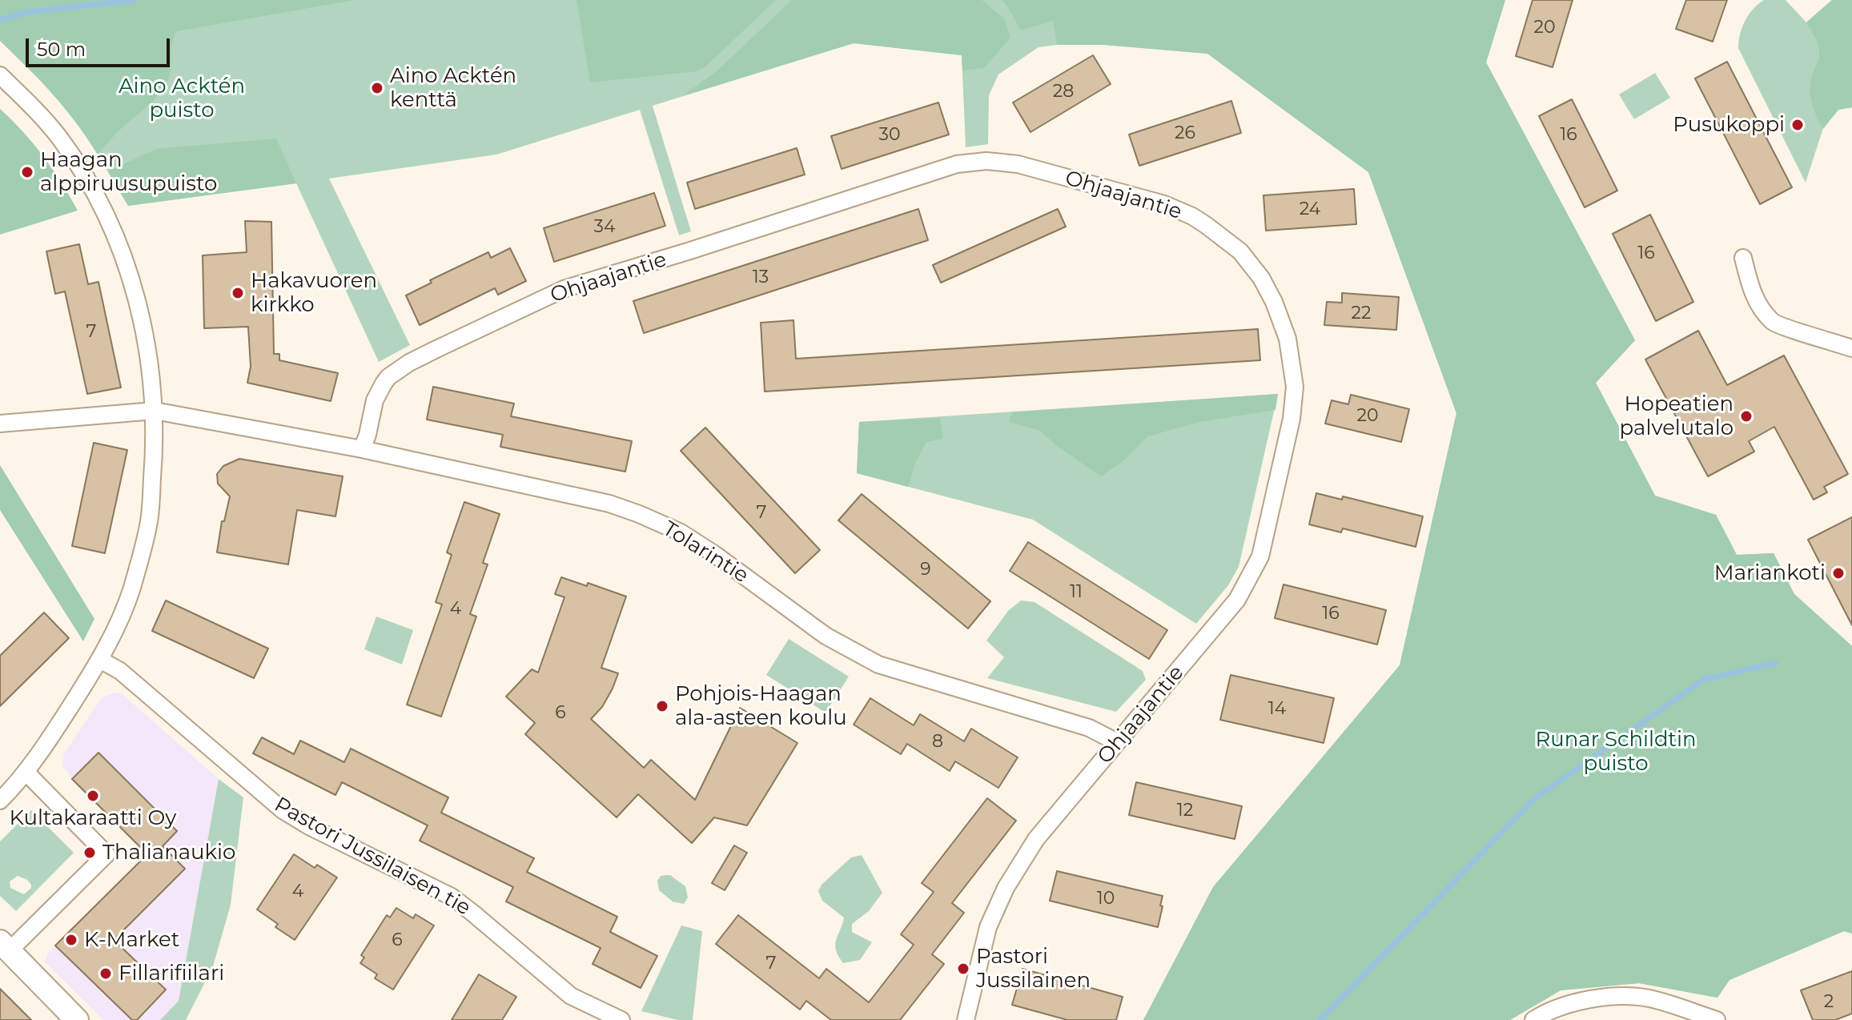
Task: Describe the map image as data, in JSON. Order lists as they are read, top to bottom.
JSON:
{
  "streets": {
    "street": ["Ohjaajantie", "Tolarintie", "Pastori Jussilaisen tie"]
  },
  "crossings": [
    ["Ohjaajantie", "Tolarintie"]
  ],
  "parks": ["Aino Acktén puisto", "Runar Schildtin puisto"],
  "places": [
    "Aino Acktén kenttä",
    "Pusukoppi",
    "Haagan alppiruusupuisto",
    "Hakavuoren kirkko",
    "Hopeatien palvelutalo",
    "Mariankoti",
    "Pohjois-Haagan ala-asteen koulu",
    "Kultakaraatti Oy",
    "Thalianaukio",
    "K-Market",
    "Pastori Jussilainen",
    "Fillarifiilari"
  ],
  "house_numbers": [
    "20",
    "28",
    "26",
    "30",
    "16",
    "24",
    "34",
    "16",
    "13",
    "22",
    "7",
    "20",
    "7",
    "9",
    "11",
    "4",
    "16",
    "14",
    "6",
    "8",
    "12",
    "4",
    "10",
    "6",
    "7",
    "2"
  ],
  "scale_bar": "50 m"
}
